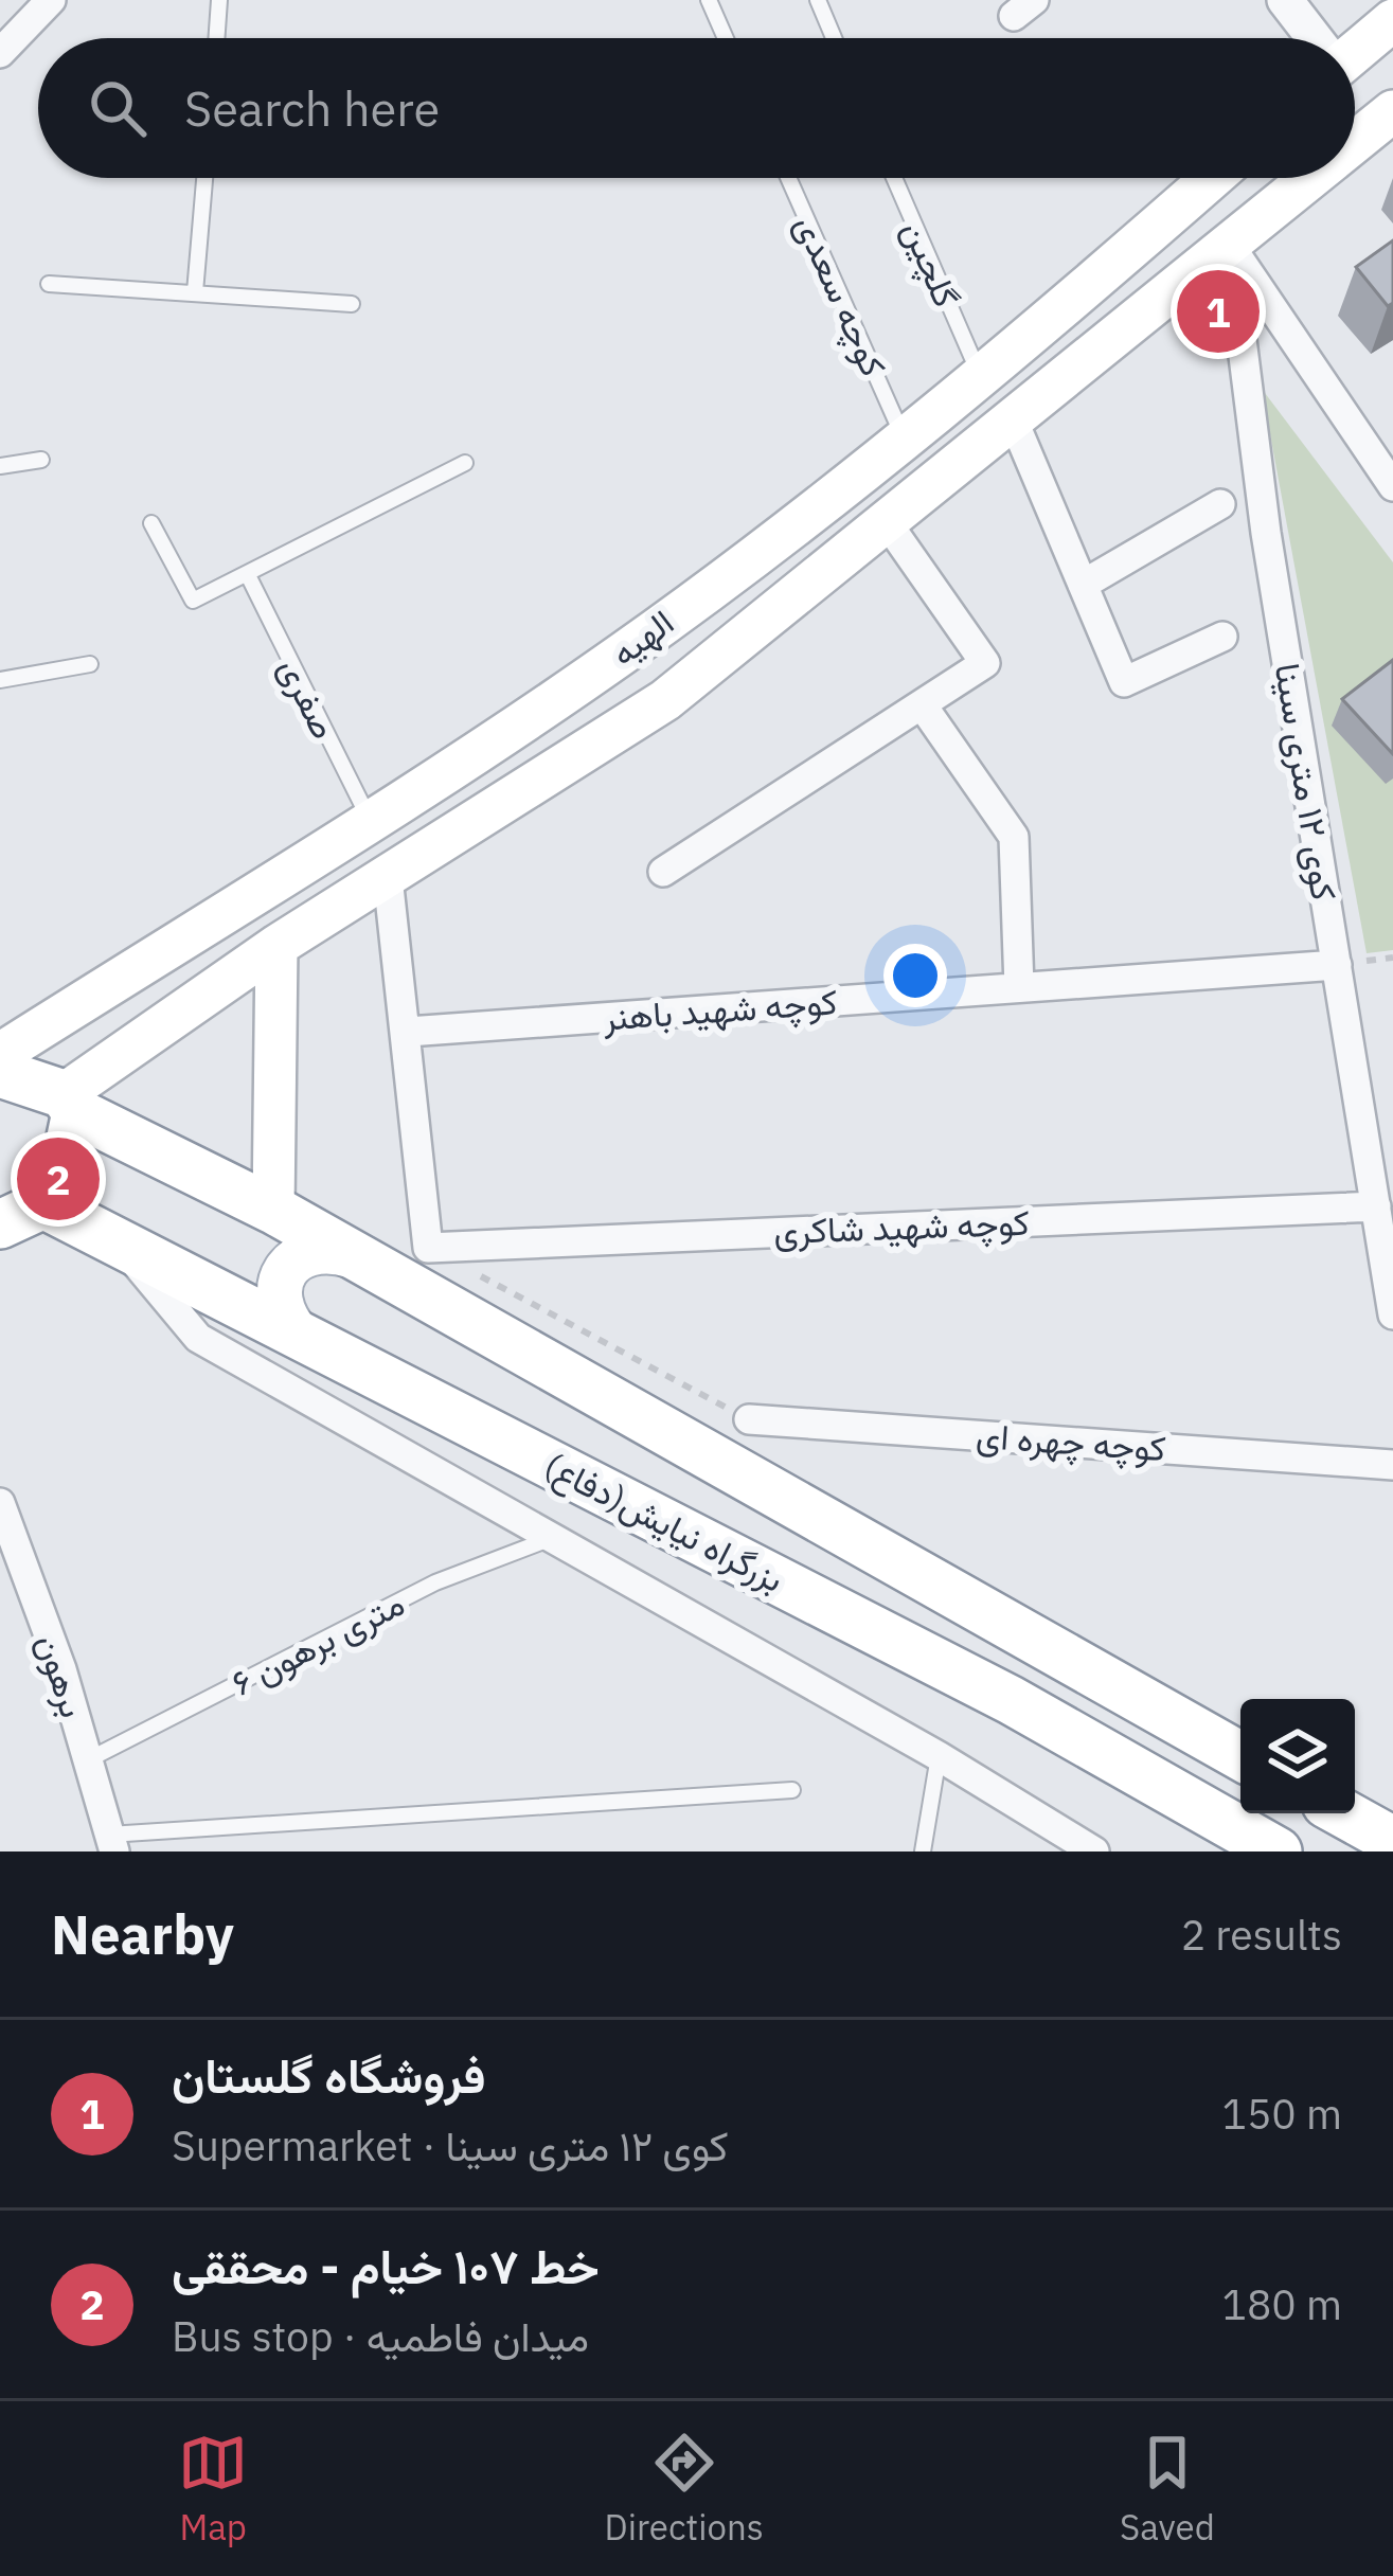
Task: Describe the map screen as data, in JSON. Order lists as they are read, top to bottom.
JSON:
{
  "streets": {
    "highway": ["بزرگراه نیایش(دفاع)"],
    "main road": ["الهیه"],
    "street": [
      "کوی ۱۲ متری سینا",
      "کوچه شهید باهنر",
      "کوچه شهید شاکری",
      "کوچه چهره ای",
      "برهون"
    ],
    "lane": [
      "گلچین",
      "کوچه سعدی",
      "صفری",
      "۶ متری برهون"
    ]
  },
  "crossings": [
    ["گلچین", "الهیه"],
    ["کوچه سعدی", "الهیه"],
    ["الهیه", "صفری"],
    ["الهیه", "کوی ۱۲ متری سینا"],
    ["کوی ۱۲ متری سینا", "کوچه شهید باهنر"],
    ["کوی ۱۲ متری سینا", "کوچه شهید شاکری"],
    ["۶ متری برهون", "برهون"]
  ],
  "page": {
    "search": "Search here",
    "pins": ["1", "2"],
    "heading": ["Nearby", "2 results"],
    "list": [
      {
        "mark": "1",
        "name": "فروشگاه گلستان",
        "note": "Supermarket · کوی ۱۲ متری سینا",
        "value": "150 m"
      },
      {
        "mark": "2",
        "name": "خط ۱۰۷ خیام - محققی",
        "note": "Bus stop · میدان فاطمیه",
        "value": "180 m"
      }
    ],
    "nav": ["Map", "Directions", "Saved"]
  }
}
